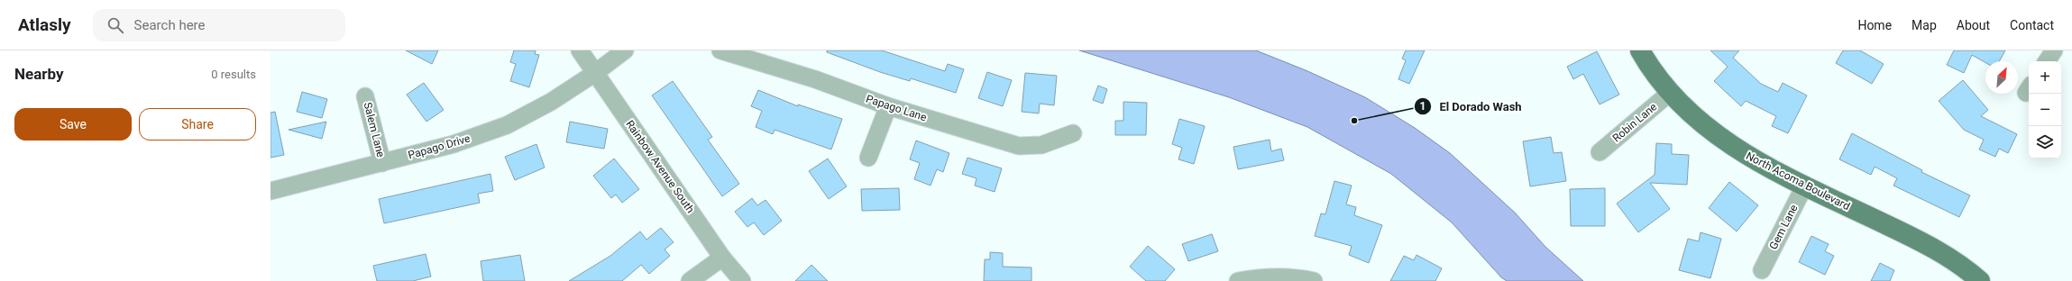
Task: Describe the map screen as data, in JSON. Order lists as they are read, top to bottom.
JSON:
{
  "streets": {
    "main road": ["North Acoma Boulevard"],
    "street": [
      "Papago Lane",
      "Robin Lane",
      "Salem Lane",
      "Papago Drive",
      "Rainbow Avenue South",
      "Gem Lane"
    ]
  },
  "crossings": [
    ["Robin Lane", "North Acoma Boulevard"],
    ["Salem Lane", "Papago Drive"],
    ["Papago Drive", "Rainbow Avenue South"],
    ["North Acoma Boulevard", "Gem Lane"]
  ],
  "places": ["El Dorado Wash"],
  "north": "top right",
  "page": {
    "header": "Atlasly",
    "search": "Search here",
    "nav": [
      "Home",
      "Map",
      "About",
      "Contact"
    ],
    "heading": ["Nearby", "0 results"],
    "map_buttons": ["+", "−"],
    "buttons": ["Save", "Share"]
  }
}
